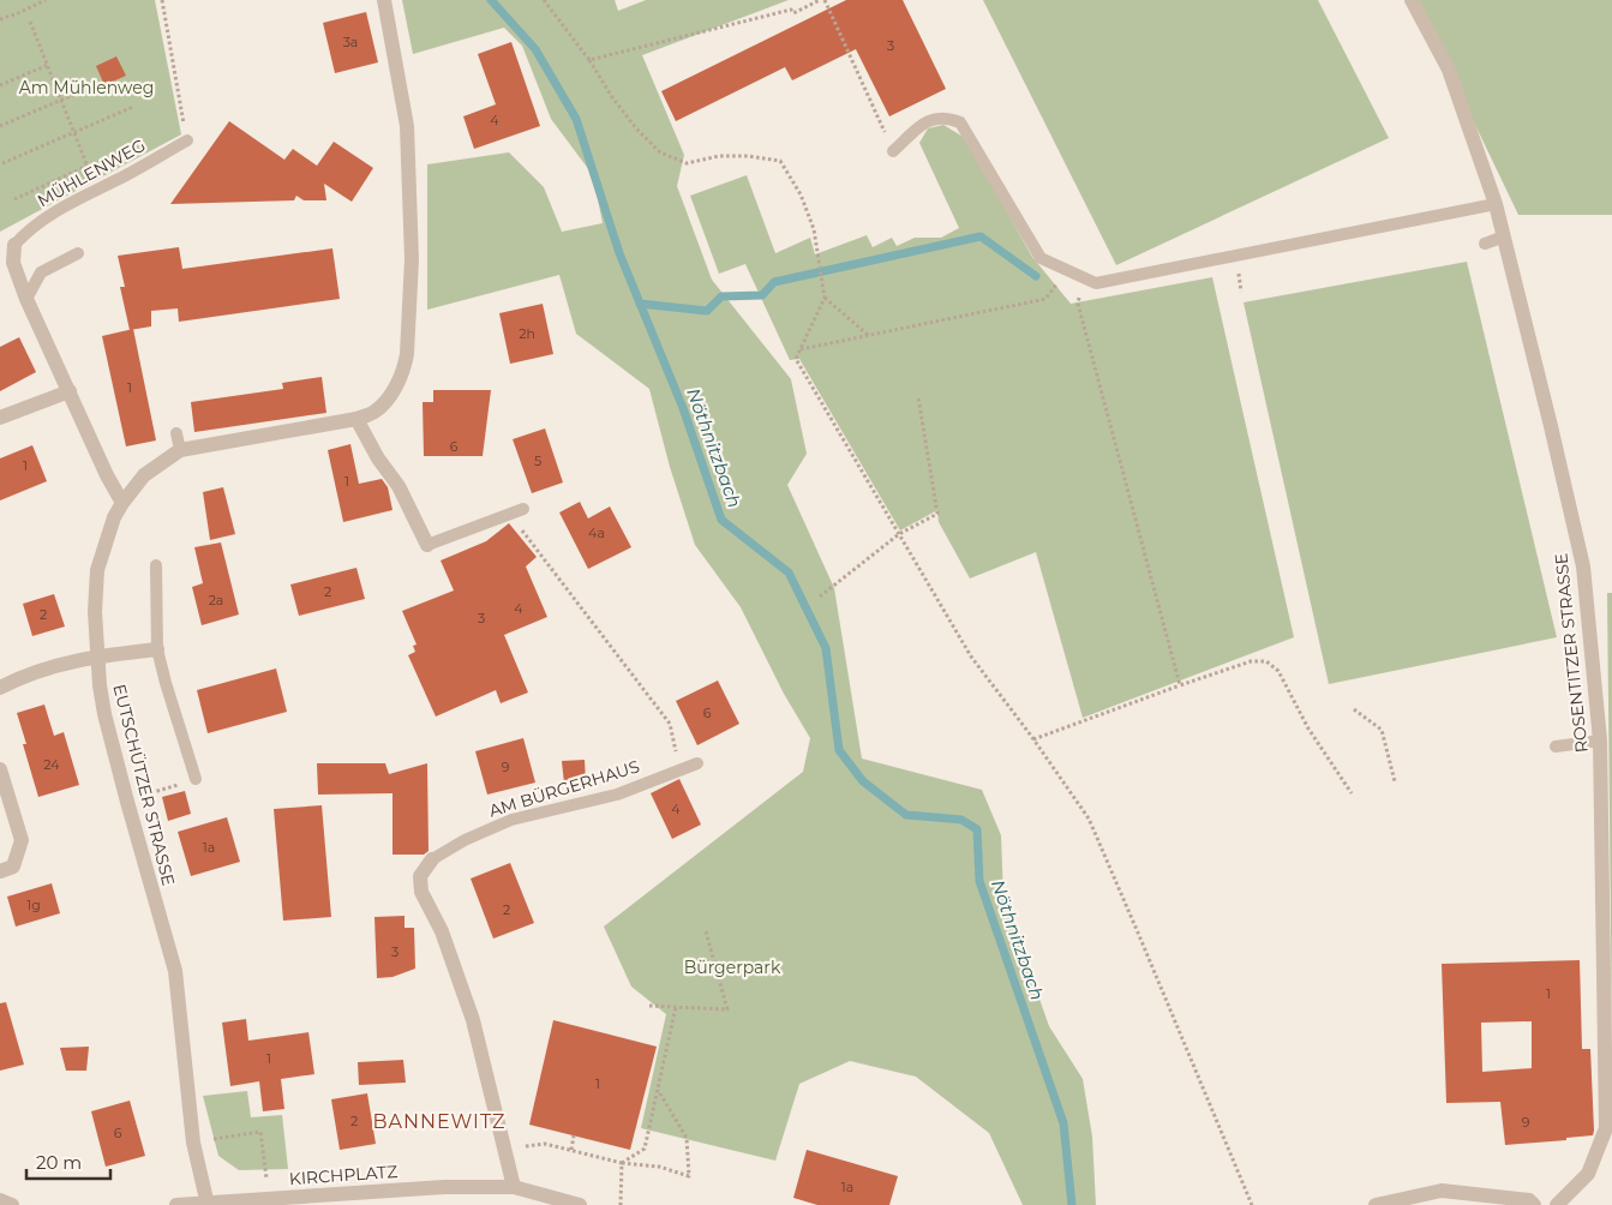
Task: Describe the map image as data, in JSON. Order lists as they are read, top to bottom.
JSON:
{
  "streets": {
    "street": [
      "MÜHLENWEG",
      "ROSENTITZER STRASSE",
      "EUTSCHÜTZER STRASSE",
      "AM BÜRGERHAUS",
      "KIRCHPLATZ"
    ]
  },
  "crossings": [
    ["MÜHLENWEG", "EUTSCHÜTZER STRASSE"],
    ["EUTSCHÜTZER STRASSE", "KIRCHPLATZ"],
    ["AM BÜRGERHAUS", "KIRCHPLATZ"]
  ],
  "districts": ["BANNEWITZ"],
  "water": ["Nöthnitzbach"],
  "parks": ["Am Mühlenweg", "Bürgerpark"],
  "house_numbers": [
    "3a",
    "3",
    "4",
    "2h",
    "1",
    "6",
    "5",
    "1",
    "1",
    "4a",
    "2",
    "2a",
    "4",
    "2",
    "3",
    "6",
    "24",
    "9",
    "4",
    "1a",
    "1g",
    "2",
    "3",
    "1",
    "1",
    "1",
    "2",
    "9",
    "6",
    "1a"
  ],
  "scale_bar": "20 m"
}
